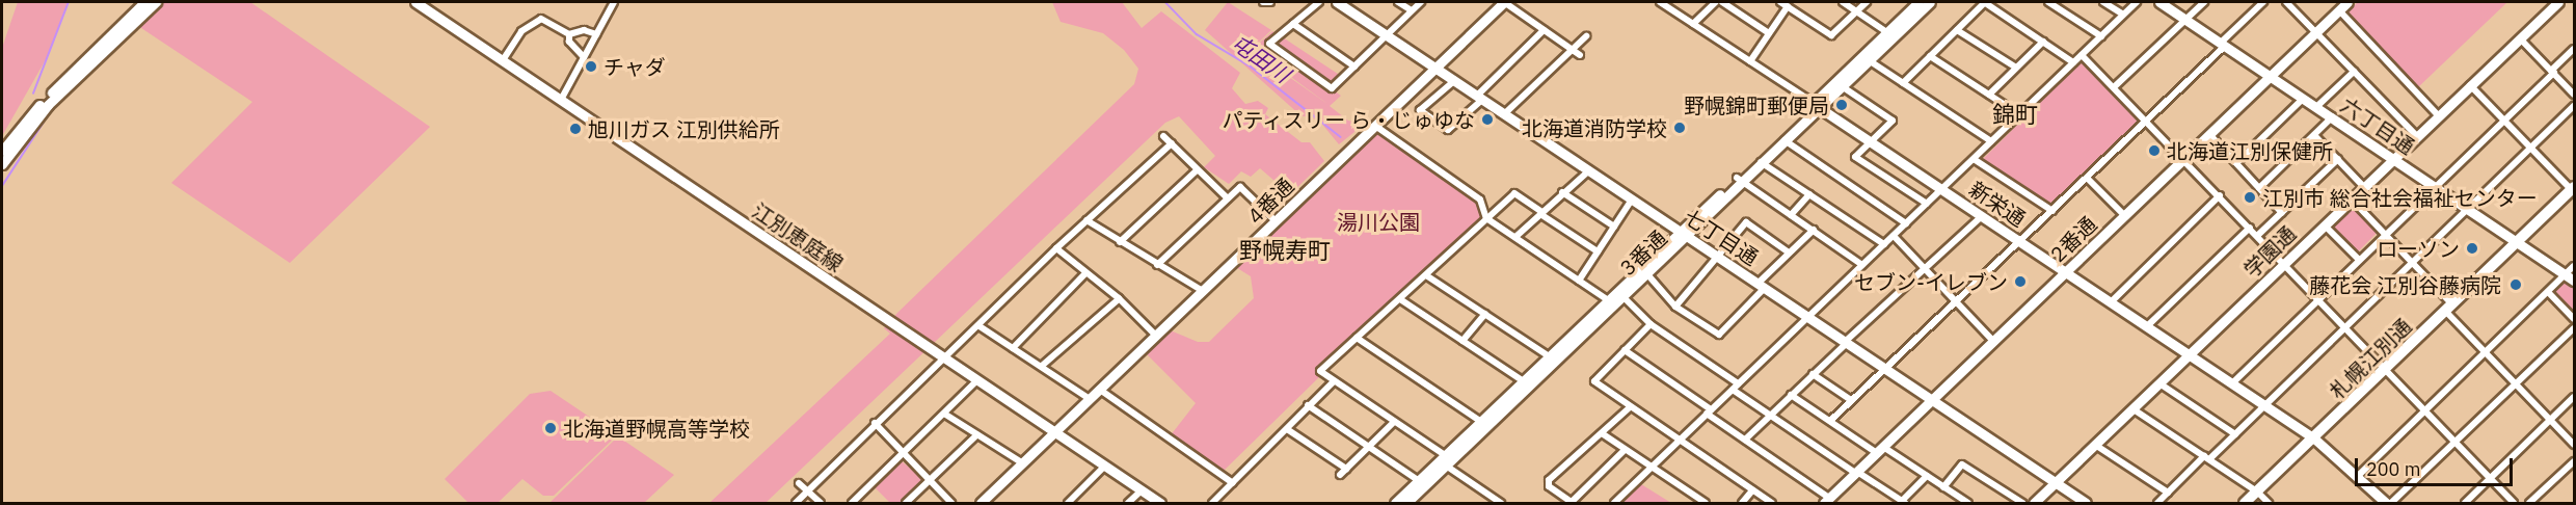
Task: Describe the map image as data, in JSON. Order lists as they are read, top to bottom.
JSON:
{
  "streets": {
    "highway": ["札幌江別通"],
    "street": [
      "六丁目通",
      "4番通",
      "新栄通",
      "江別恵庭線",
      "七丁目通",
      "2番通",
      "学園通",
      "3番通"
    ]
  },
  "crossings": [
    ["六丁目通", "2番通"],
    ["六丁目通", "学園通"],
    ["六丁目通", "札幌江別通"],
    ["4番通", "江別恵庭線"],
    ["4番通", "七丁目通"],
    ["新栄通", "2番通"],
    ["新栄通", "学園通"],
    ["新栄通", "3番通"],
    ["新栄通", "札幌江別通"],
    ["七丁目通", "2番通"],
    ["七丁目通", "学園通"],
    ["七丁目通", "3番通"]
  ],
  "districts": ["錦町", "野幌寿町"],
  "water": ["屯田川"],
  "parks": ["湯川公園"],
  "places": [
    "チャダ",
    "野幌錦町郵便局",
    "パティスリー ら・じゅゆな",
    "北海道消防学校",
    "旭川ガス 江別供給所",
    "北海道江別保健所",
    "江別市 総合社会福祉センター",
    "ローソン",
    "セブン-イレブン",
    "藤花会 江別谷藤病院",
    "北海道野幌高等学校"
  ],
  "scale_bar": "200 m"
}
